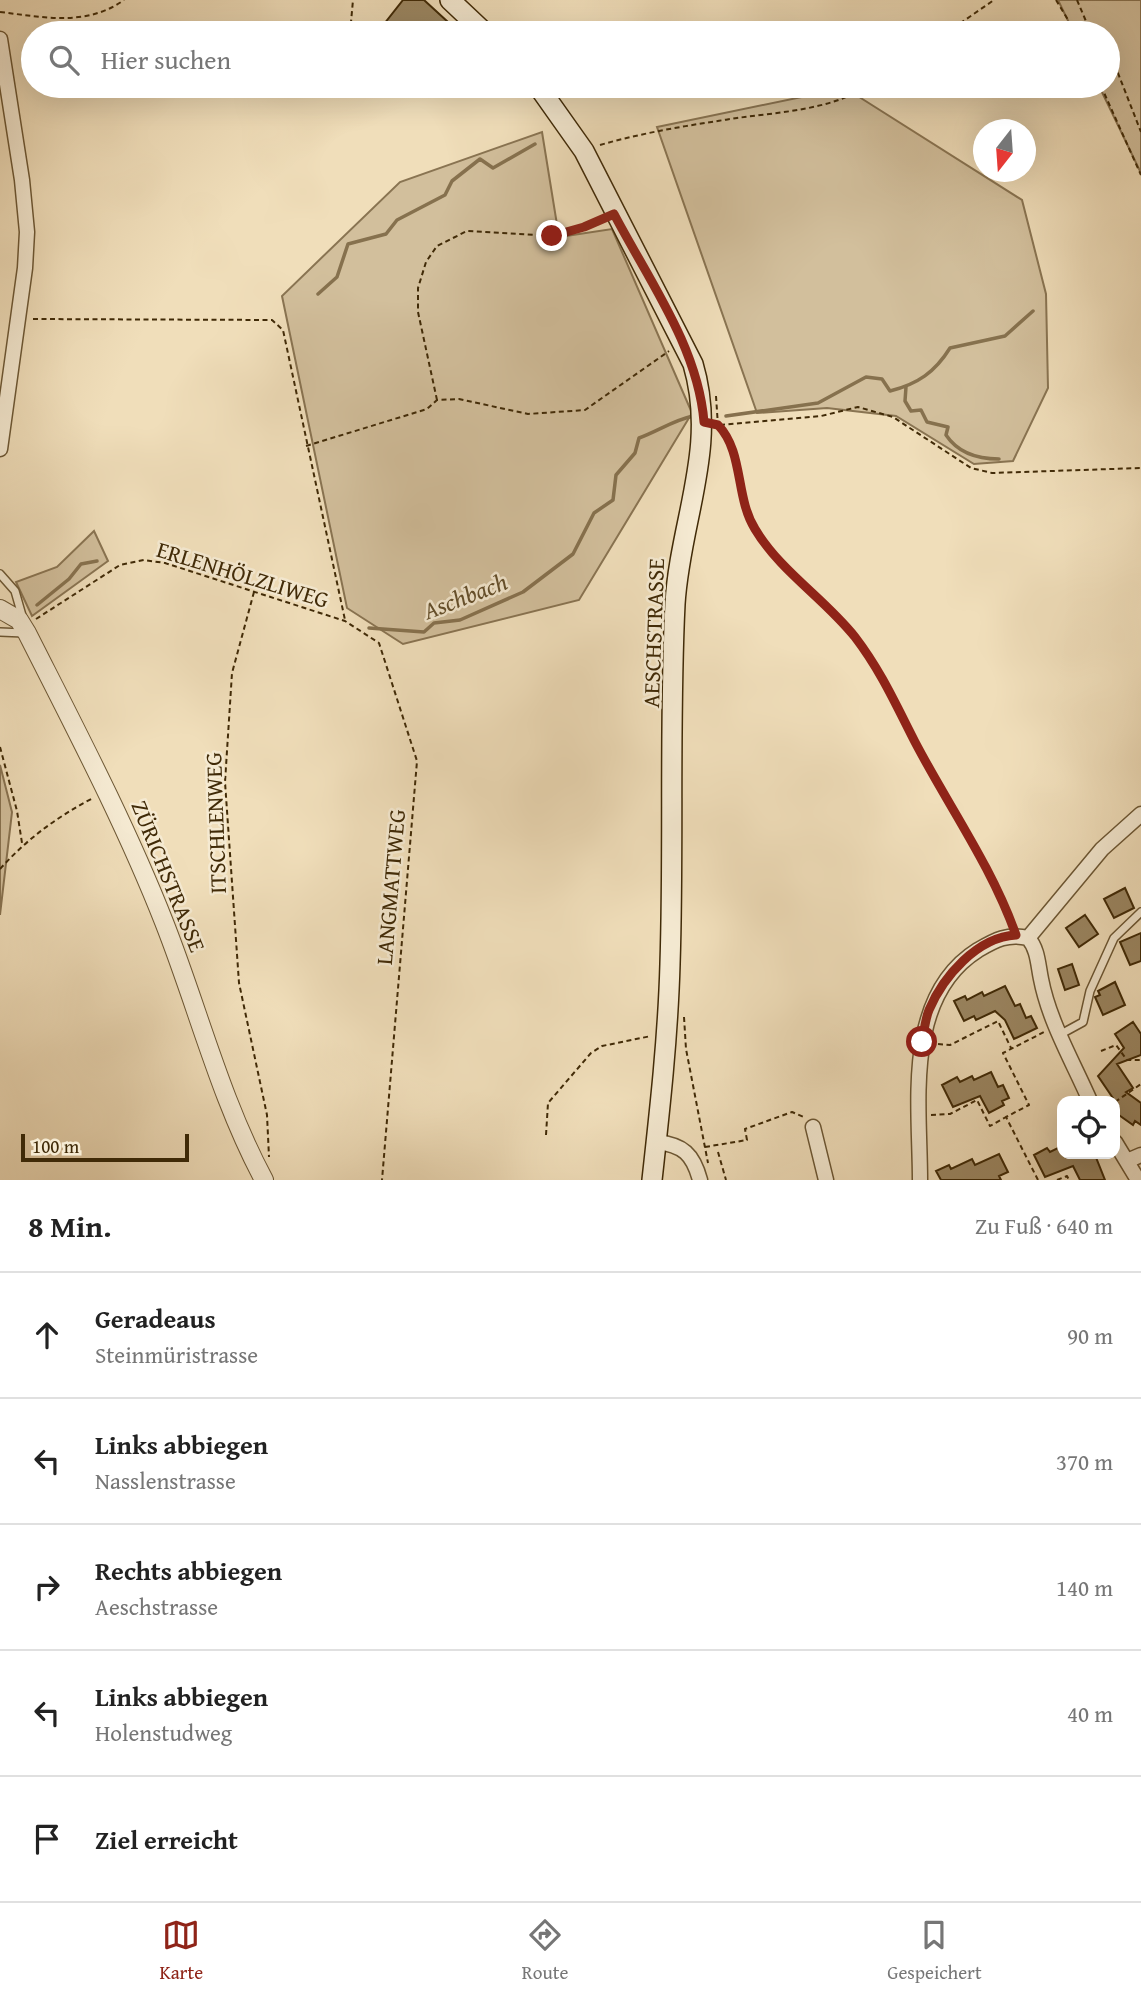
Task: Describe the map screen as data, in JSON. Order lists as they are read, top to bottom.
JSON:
{
  "streets": {
    "main road": ["AESCHSTRASSE"],
    "street": ["ZÜRICHSTRASSE"],
    "path": ["ERLENHÖLZLIWEG", "ITSCHLENWEG", "LANGMATTWEG"]
  },
  "crossings": [
    ["ERLENHÖLZLIWEG", "ITSCHLENWEG"],
    ["ERLENHÖLZLIWEG", "ZÜRICHSTRASSE"],
    ["ERLENHÖLZLIWEG", "LANGMATTWEG"],
    ["ITSCHLENWEG", "ZÜRICHSTRASSE"]
  ],
  "water": ["Aschbach"],
  "scale_bar": "100 m",
  "north": "bottom",
  "page": {
    "search": "Hier suchen",
    "scale": "100 m",
    "heading": ["8 Min.", "Zu Fuß · 640 m"],
    "list": [
      ["Geradeaus", "Steinmüristrasse", "90 m"],
      ["Links abbiegen", "Nasslenstrasse", "370 m"],
      ["Rechts abbiegen", "Aeschstrasse", "140 m"],
      ["Links abbiegen", "Holenstudweg", "40 m"],
      "Ziel erreicht"
    ],
    "nav": ["Karte", "Route", "Gespeichert"]
  }
}
